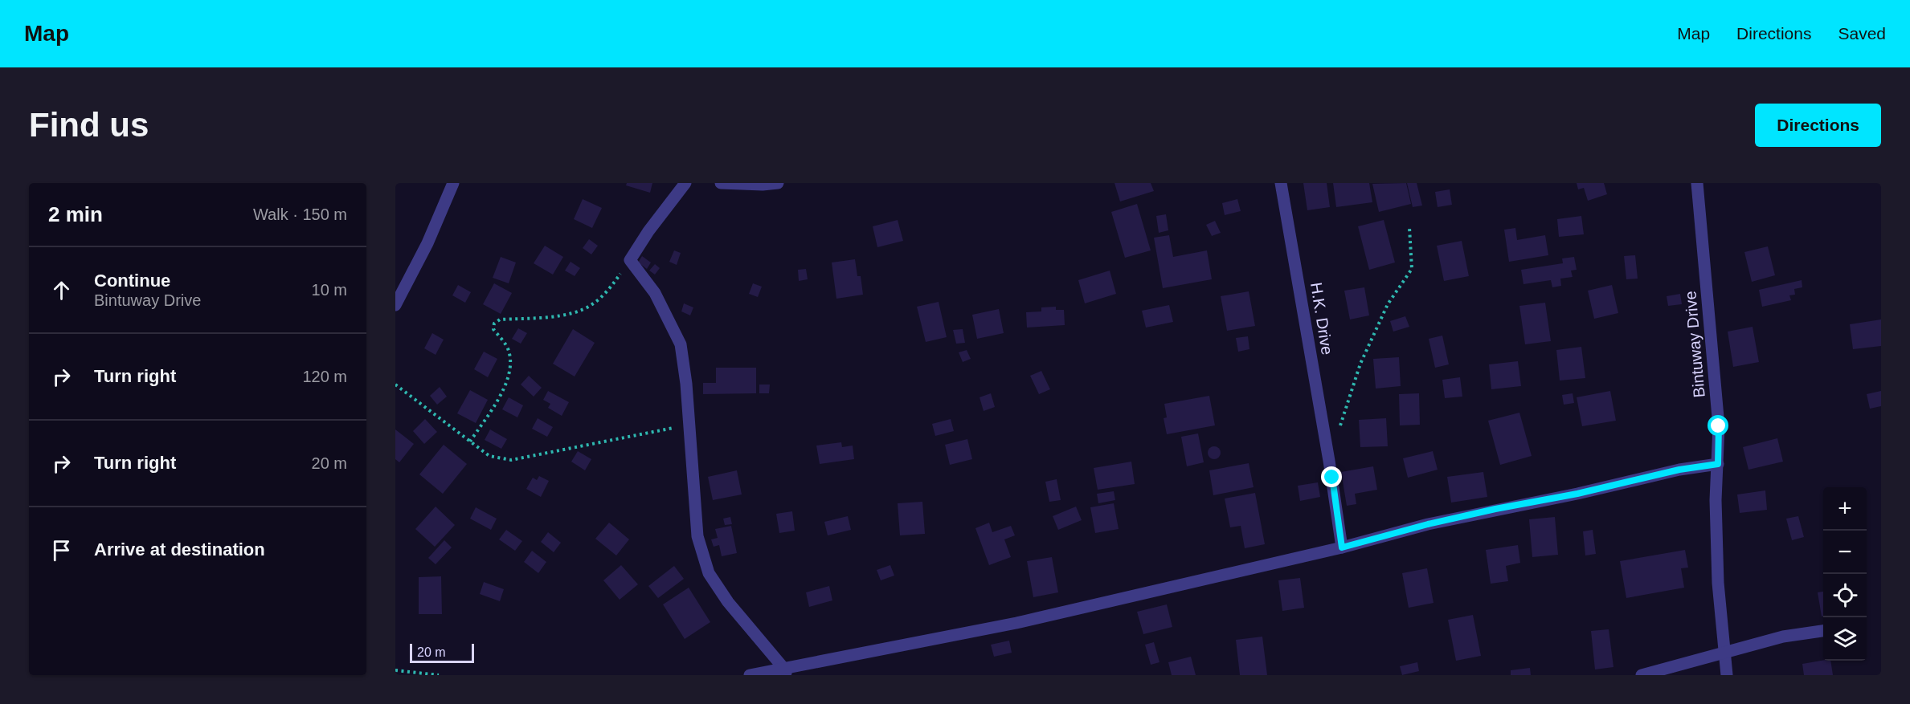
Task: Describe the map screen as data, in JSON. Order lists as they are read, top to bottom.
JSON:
{
  "streets": {
    "street": ["H.K. Drive", "Bintuway Drive"]
  },
  "scale_bar": "20 m",
  "page": {
    "header": "Map",
    "nav": ["Map", "Directions", "Saved"],
    "buttons": "Directions",
    "title": "Find us",
    "heading": ["2 min", "Walk · 150 m"],
    "list": [
      ["Continue", "Bintuway Drive", "10 m"],
      ["Turn right", "120 m"],
      ["Turn right", "20 m"],
      "Arrive at destination"
    ],
    "map_buttons": ["+", "−"],
    "scale": "20 m"
  }
}
